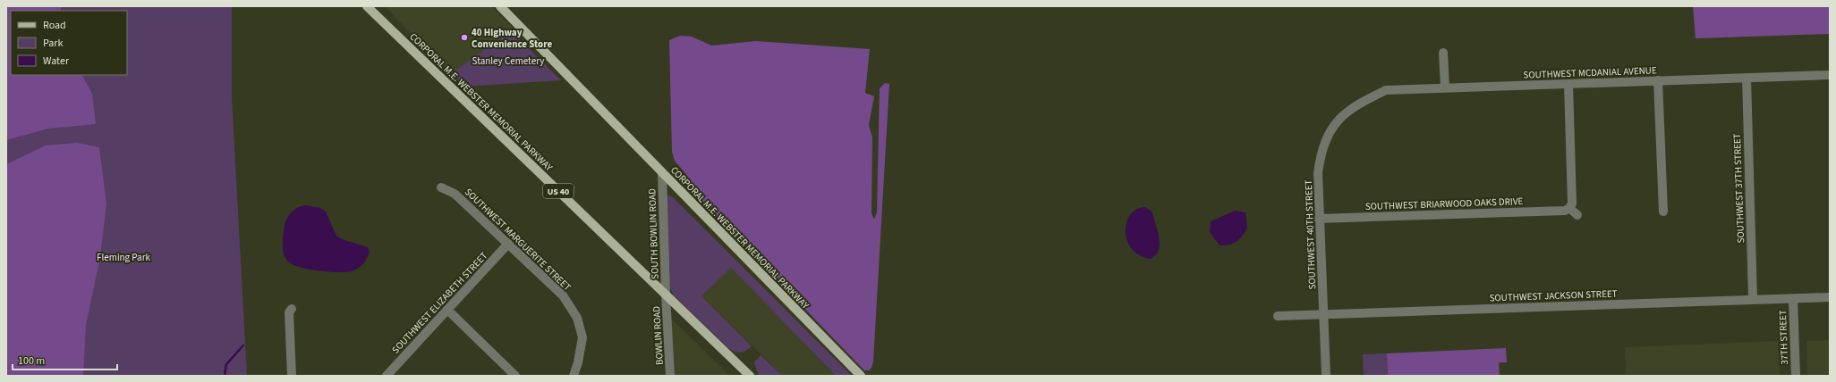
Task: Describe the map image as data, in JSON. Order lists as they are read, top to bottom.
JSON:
{
  "streets": {
    "main road": ["CORPORAL M.E. WEBSTER MEMORIAL PARKWAY", "US 40"],
    "street": [
      "SOUTHWEST MCDANIAL AVENUE",
      "SOUTHWEST 37TH STREET",
      "SOUTHWEST BRIARWOOD OAKS DRIVE",
      "SOUTH BOWLIN ROAD",
      "SOUTHWEST 40TH STREET",
      "SOUTHWEST MARGUERITE STREET",
      "SOUTHWEST JACKSON STREET",
      "SOUTHWEST ELIZABETH STREET",
      "BOWLIN ROAD",
      "37TH STREET"
    ]
  },
  "crossings": [
    ["SOUTHWEST MCDANIAL AVENUE", "SOUTHWEST 37TH STREET"],
    ["SOUTHWEST MCDANIAL AVENUE", "SOUTHWEST 40TH STREET"],
    ["CORPORAL M.E. WEBSTER MEMORIAL PARKWAY", "SOUTH BOWLIN ROAD"],
    ["CORPORAL M.E. WEBSTER MEMORIAL PARKWAY", "BOWLIN ROAD"],
    ["SOUTHWEST 37TH STREET", "SOUTHWEST JACKSON STREET"],
    ["SOUTHWEST BRIARWOOD OAKS DRIVE", "SOUTHWEST 40TH STREET"],
    ["SOUTH BOWLIN ROAD", "BOWLIN ROAD"],
    ["SOUTHWEST 40TH STREET", "SOUTHWEST JACKSON STREET"],
    ["SOUTHWEST MARGUERITE STREET", "SOUTHWEST ELIZABETH STREET"],
    ["SOUTHWEST JACKSON STREET", "37TH STREET"]
  ],
  "parks": ["Stanley Cemetery", "Fleming Park"],
  "places": ["40 Highway Convenience Store"],
  "legend": ["Road", "Park", "Water"],
  "scale_bar": "100 m"
}
